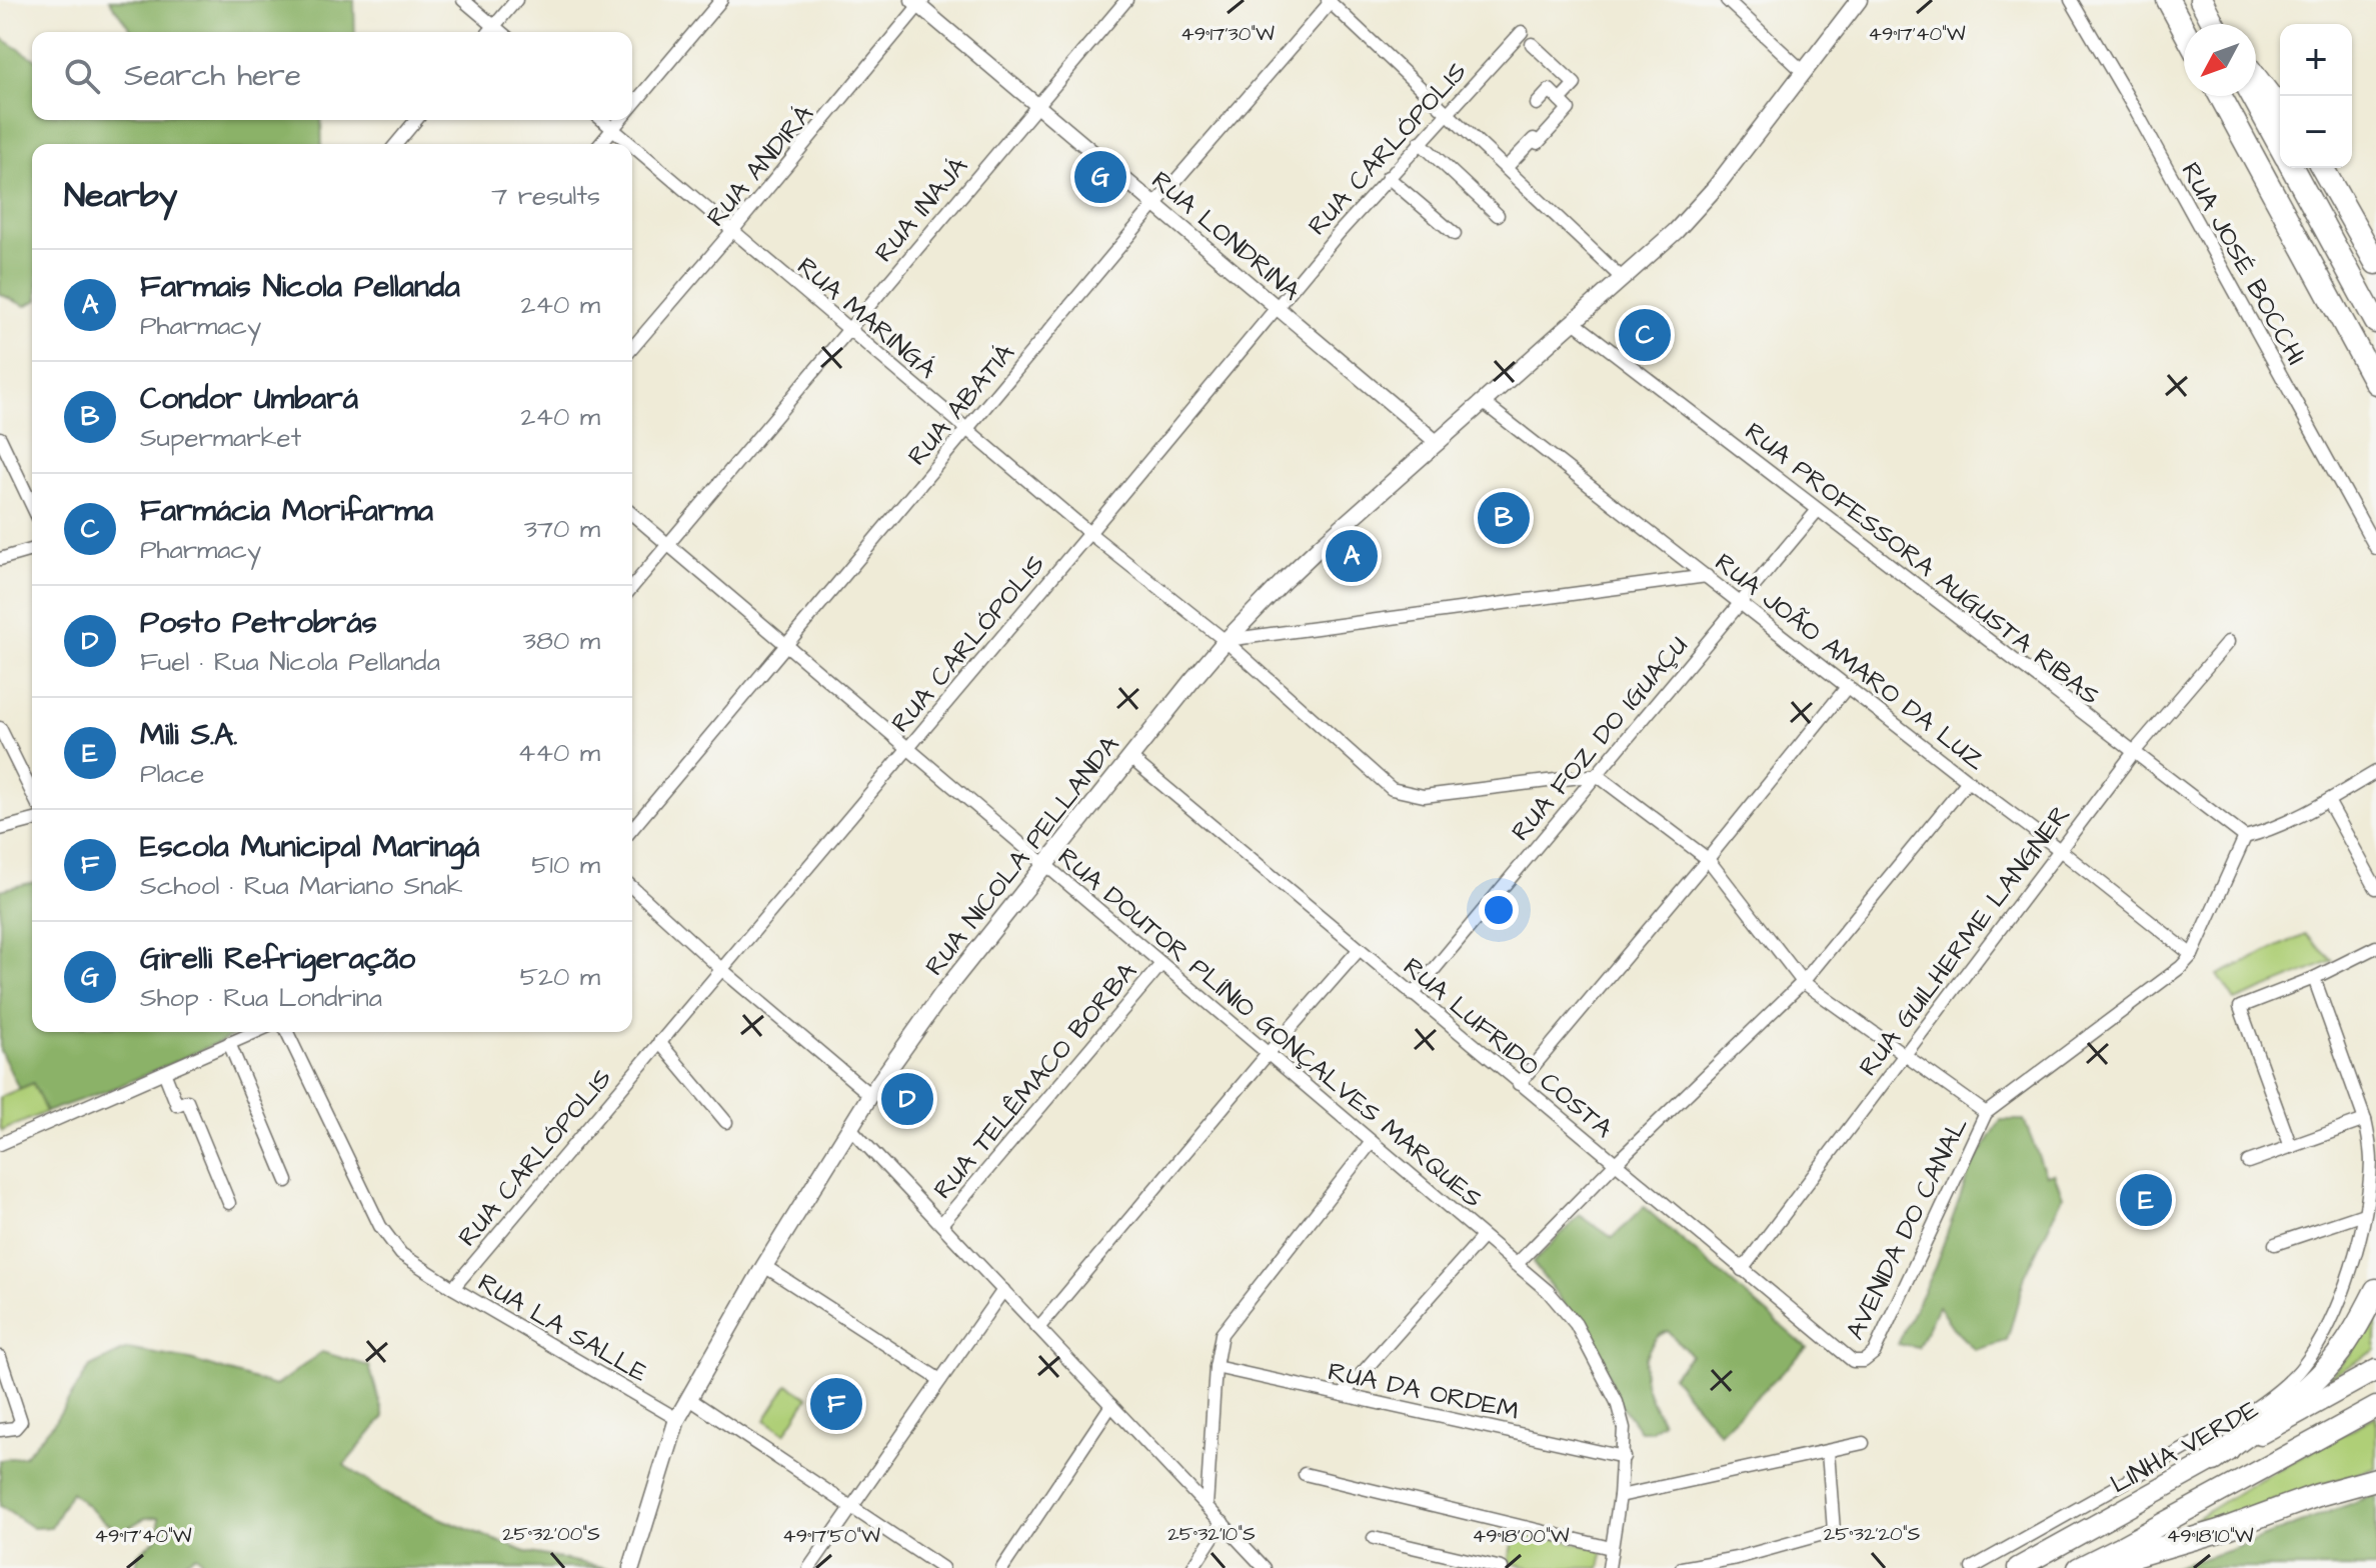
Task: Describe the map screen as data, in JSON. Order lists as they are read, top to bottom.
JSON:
{
  "streets": {
    "highway": ["LINHA VERDE"],
    "main road": ["RUA NICOLA PELLANDA"],
    "street": [
      "RUA CARLÓPOLIS",
      "RUA ANDIRÁ",
      "RUA INAJÁ",
      "RUA LONDRINA",
      "RUA JOSÉ BOCCHI",
      "RUA MARINGÁ",
      "RUA ABATIÁ",
      "RUA PROFESSORA AUGUSTA RIBAS",
      "RUA JOÃO AMARO DA LUZ",
      "RUA FOZ DO IGUAÇU",
      "RUA GUILHERME LANGNER",
      "RUA DOUTOR PLÍNIO GONÇALVES MARQUES",
      "RUA LUFRIDO COSTA",
      "RUA TELÊMACO BORBA",
      "AVENIDA DO CANAL",
      "RUA LA SALLE",
      "RUA DA ORDEM"
    ]
  },
  "crossings": [
    ["RUA CARLÓPOLIS", "RUA LONDRINA"],
    ["RUA CARLÓPOLIS", "RUA MARINGÁ"],
    ["RUA CARLÓPOLIS", "RUA DOUTOR PLÍNIO GONÇALVES MARQUES"],
    ["RUA CARLÓPOLIS", "RUA LA SALLE"],
    ["RUA ANDIRÁ", "RUA LONDRINA"],
    ["RUA ANDIRÁ", "RUA MARINGÁ"],
    ["RUA INAJÁ", "RUA LONDRINA"],
    ["RUA INAJÁ", "RUA MARINGÁ"],
    ["RUA INAJÁ", "RUA DOUTOR PLÍNIO GONÇALVES MARQUES"],
    ["RUA LONDRINA", "RUA ABATIÁ"],
    ["RUA LONDRINA", "RUA NICOLA PELLANDA"],
    ["RUA MARINGÁ", "RUA ABATIÁ"],
    ["RUA MARINGÁ", "RUA FOZ DO IGUAÇU"],
    ["RUA MARINGÁ", "RUA NICOLA PELLANDA"],
    ["RUA ABATIÁ", "RUA DOUTOR PLÍNIO GONÇALVES MARQUES"],
    ["RUA PROFESSORA AUGUSTA RIBAS", "RUA FOZ DO IGUAÇU"],
    ["RUA PROFESSORA AUGUSTA RIBAS", "RUA NICOLA PELLANDA"],
    ["RUA PROFESSORA AUGUSTA RIBAS", "RUA GUILHERME LANGNER"],
    ["RUA JOÃO AMARO DA LUZ", "RUA FOZ DO IGUAÇU"],
    ["RUA JOÃO AMARO DA LUZ", "RUA NICOLA PELLANDA"],
    ["RUA JOÃO AMARO DA LUZ", "RUA GUILHERME LANGNER"],
    ["RUA FOZ DO IGUAÇU", "RUA LUFRIDO COSTA"],
    ["RUA NICOLA PELLANDA", "RUA DOUTOR PLÍNIO GONÇALVES MARQUES"],
    ["RUA NICOLA PELLANDA", "RUA LUFRIDO COSTA"],
    ["RUA NICOLA PELLANDA", "RUA LA SALLE"],
    ["RUA GUILHERME LANGNER", "RUA LUFRIDO COSTA"],
    ["RUA DOUTOR PLÍNIO GONÇALVES MARQUES", "RUA TELÊMACO BORBA"],
    ["RUA DOUTOR PLÍNIO GONÇALVES MARQUES", "RUA DA ORDEM"],
    ["RUA LUFRIDO COSTA", "AVENIDA DO CANAL"]
  ],
  "north": "bottom left",
  "page": {
    "map_buttons": ["+", "−"],
    "search": "Search here",
    "heading": ["Nearby", "7 results"],
    "pins": [
      "G",
      "C",
      "B",
      "A",
      "D",
      "E",
      "F"
    ],
    "list": [
      {
        "mark": "A",
        "name": "Farmais Nicola Pellanda",
        "note": "Pharmacy",
        "value": "240 m"
      },
      {
        "mark": "B",
        "name": "Condor Umbará",
        "note": "Supermarket",
        "value": "240 m"
      },
      {
        "mark": "C",
        "name": "Farmácia Morifarma",
        "note": "Pharmacy",
        "value": "370 m"
      },
      {
        "mark": "D",
        "name": "Posto Petrobrás",
        "note": "Fuel · Rua Nicola Pellanda",
        "value": "380 m"
      },
      {
        "mark": "E",
        "name": "Mili S.A.",
        "note": "Place",
        "value": "440 m"
      },
      {
        "mark": "F",
        "name": "Escola Municipal Maringá",
        "note": "School · Rua Mariano Snak",
        "value": "510 m"
      },
      {
        "mark": "G",
        "name": "Girelli Refrigeração",
        "note": "Shop · Rua Londrina",
        "value": "520 m"
      }
    ]
  },
  "coordinates": [
    "49°17'30\"W",
    "49°17'40\"W",
    "25°32'00\"S",
    "25°32'10\"S",
    "25°32'20\"S",
    "49°17'50\"W",
    "49°18'00\"W",
    "49°18'10\"W"
  ]
}
